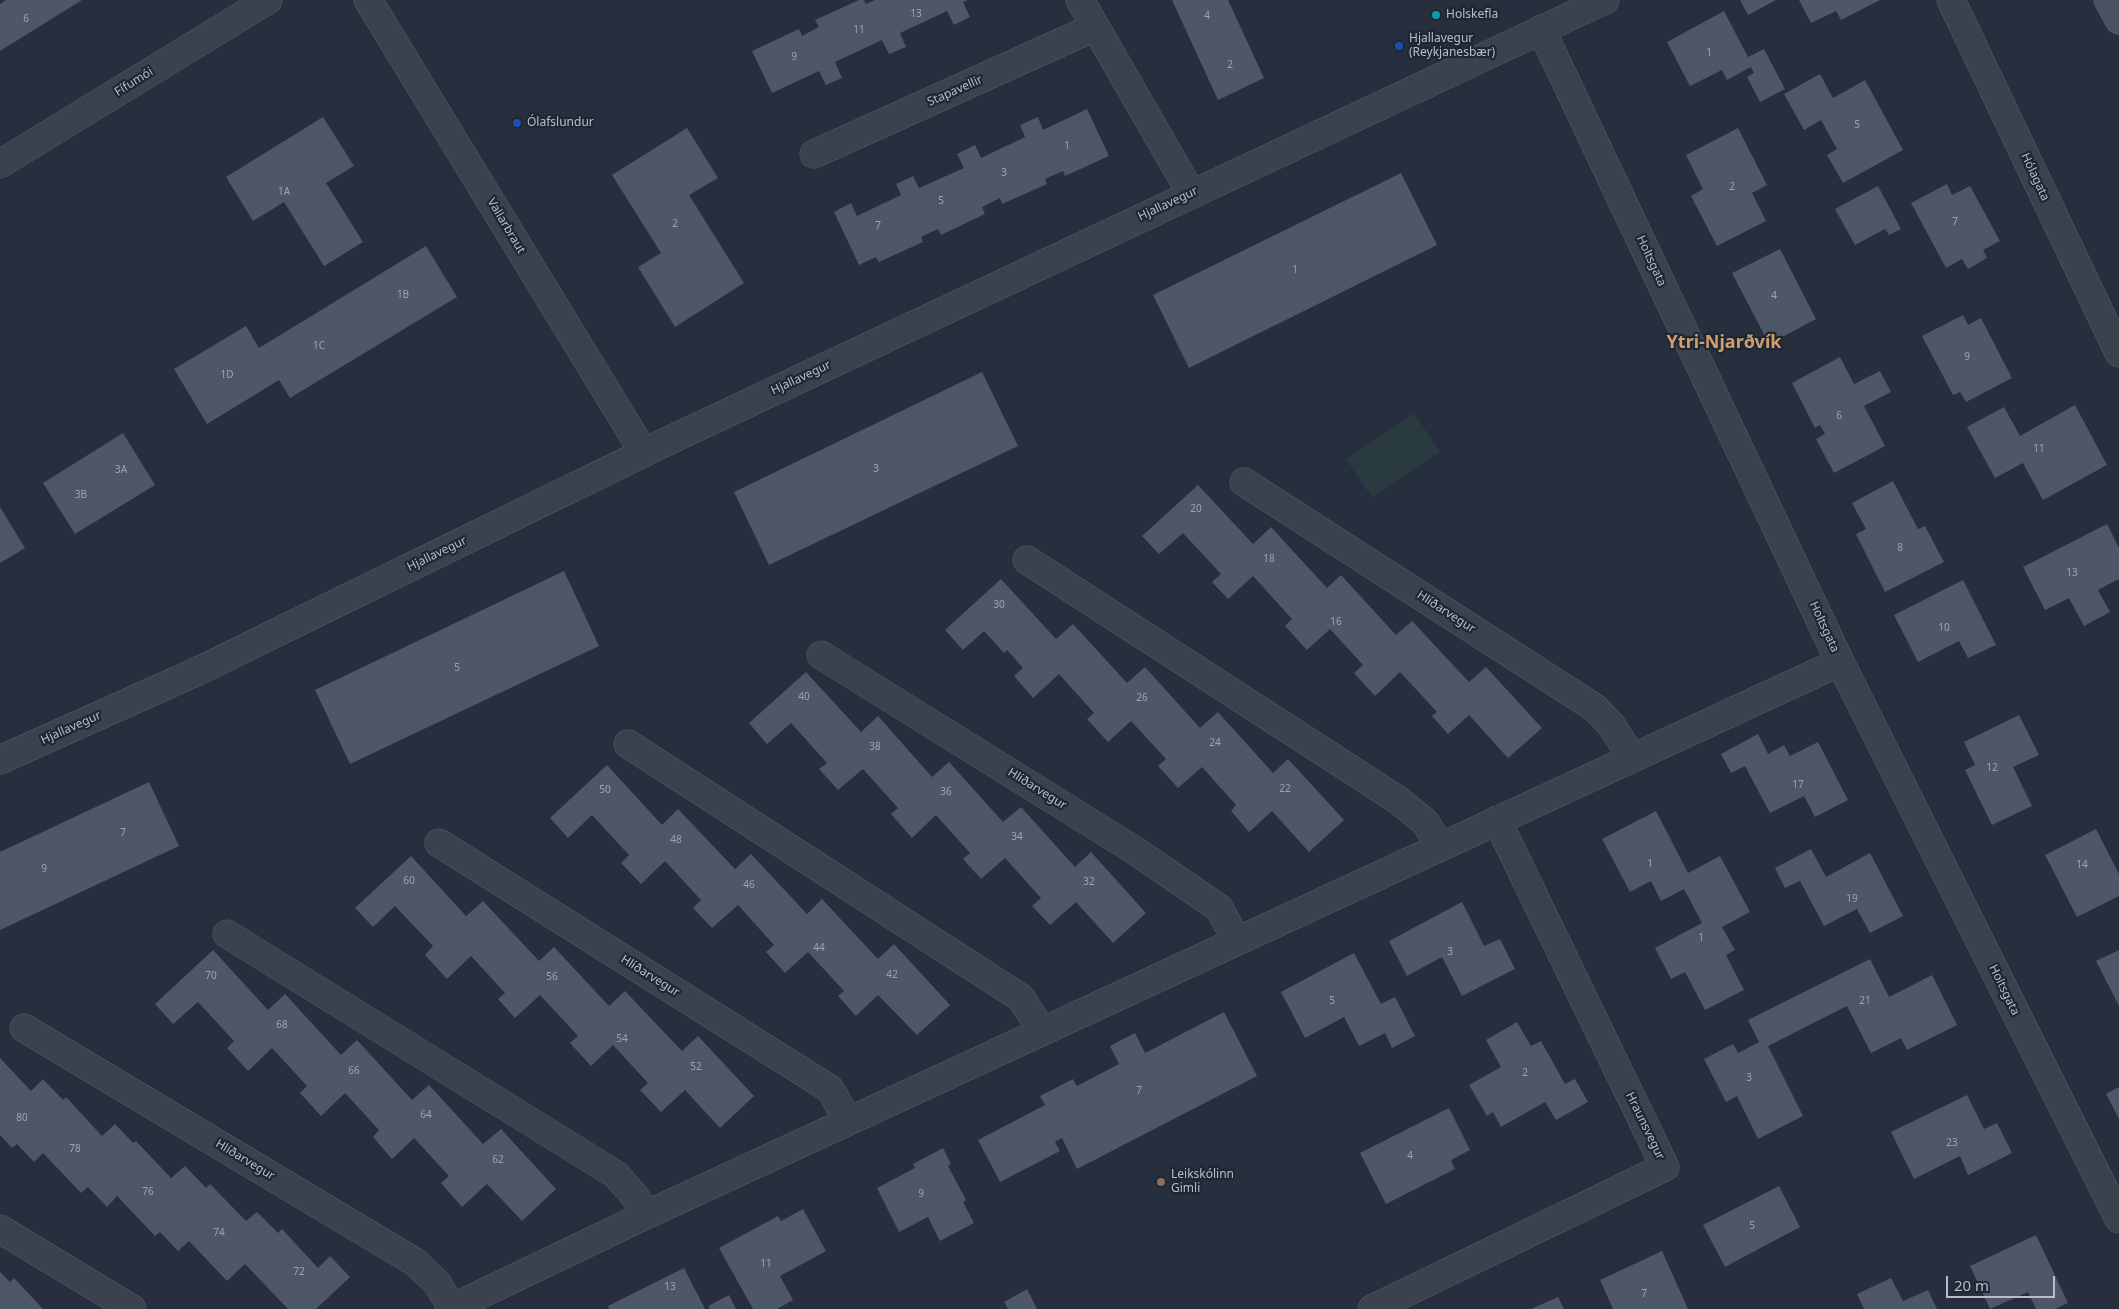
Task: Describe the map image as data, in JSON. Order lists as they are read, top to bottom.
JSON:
{
  "streets": {
    "street": [
      "Fífumói",
      "Stapavellir",
      "Hólagata",
      "Hjallavegur",
      "Vallarbraut",
      "Holtsgata",
      "Hlíðarvegur",
      "Hraunsvegur"
    ]
  },
  "crossings": [
    ["Hjallavegur", "Vallarbraut"],
    ["Hjallavegur", "Holtsgata"],
    ["Holtsgata", "Hlíðarvegur"],
    ["Hlíðarvegur", "Hraunsvegur"]
  ],
  "districts": ["Ytri-Njarðvík"],
  "places": [
    "Holskefla",
    "Hjallavegur (Reykjanesbær)",
    "Ólafslundur",
    "Leikskólinn Gimli"
  ],
  "house_numbers": [
    "13",
    "4",
    "6",
    "11",
    "1",
    "9",
    "2",
    "5",
    "1",
    "3",
    "2",
    "1A",
    "5",
    "7",
    "2",
    "7",
    "1",
    "1B",
    "4",
    "1C",
    "9",
    "1D",
    "6",
    "11",
    "3",
    "3A",
    "3B",
    "20",
    "8",
    "18",
    "13",
    "30",
    "16",
    "10",
    "5",
    "40",
    "26",
    "24",
    "38",
    "12",
    "17",
    "22",
    "50",
    "36",
    "7",
    "34",
    "48",
    "1",
    "14",
    "9",
    "60",
    "32",
    "46",
    "19",
    "1",
    "44",
    "3",
    "42",
    "70",
    "56",
    "5",
    "21",
    "68",
    "54",
    "52",
    "66",
    "2",
    "3",
    "7",
    "64",
    "80",
    "23",
    "78",
    "4",
    "62",
    "76",
    "9",
    "5",
    "74",
    "11",
    "72",
    "13",
    "7"
  ],
  "scale_bar": "20 m"
}
